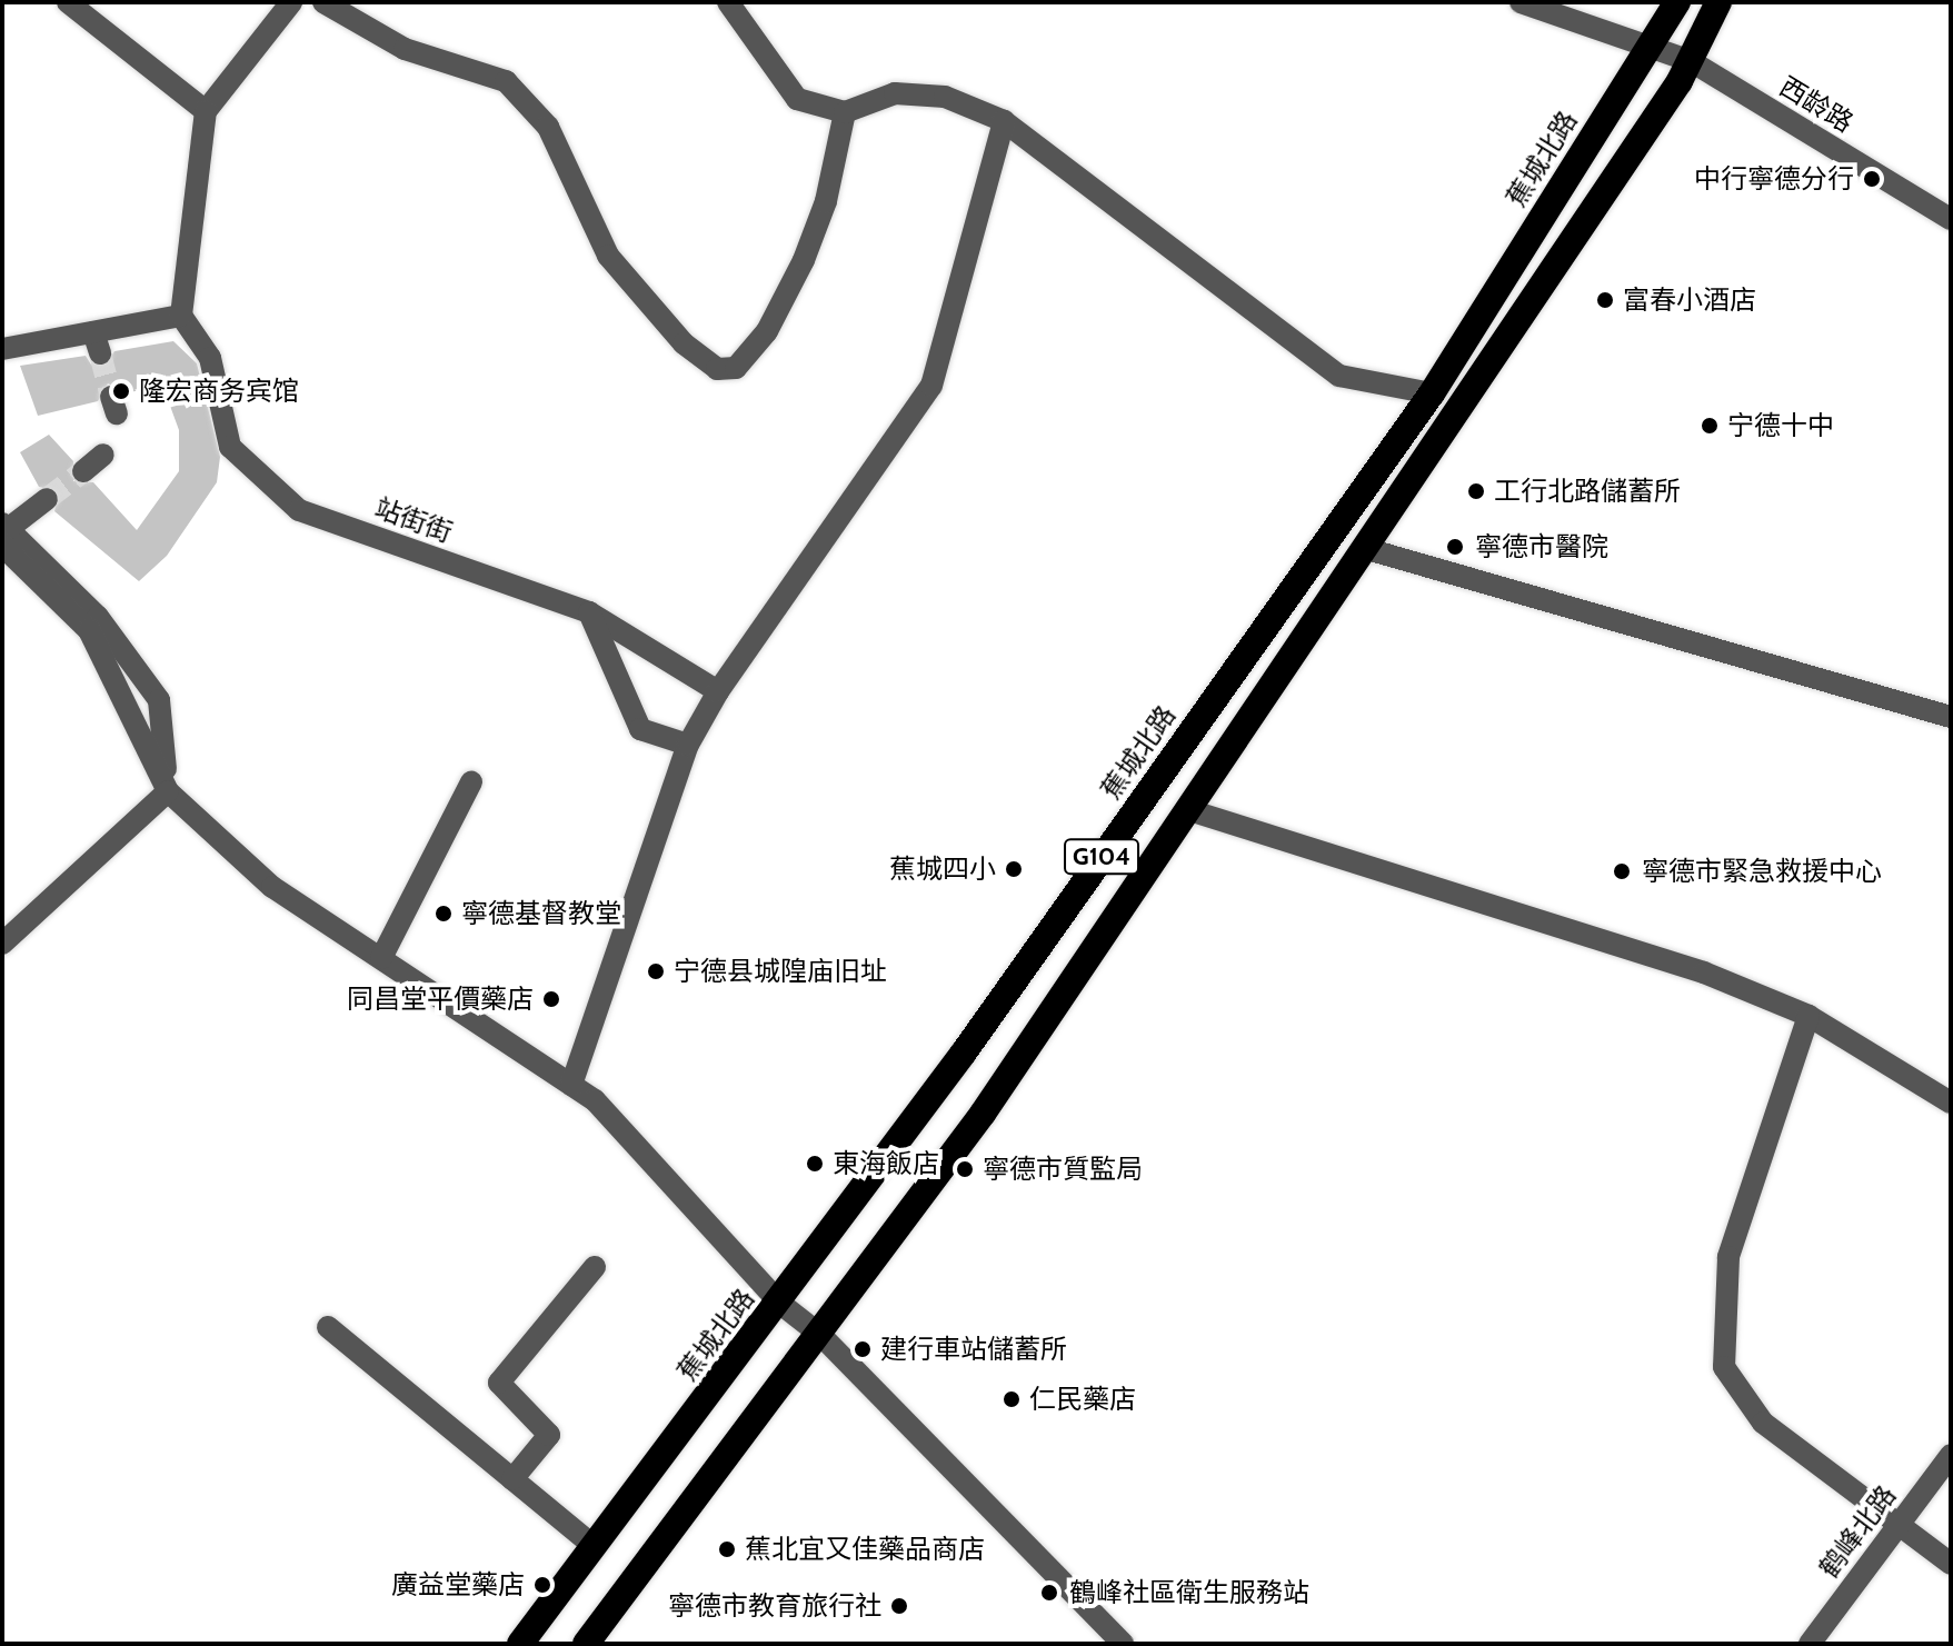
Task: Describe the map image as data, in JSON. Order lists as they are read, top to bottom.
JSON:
{
  "streets": {
    "highway": ["蕉城北路", "G104"],
    "street": ["西龄路", "站街街", "鹤峰北路"]
  },
  "crossings": [
    ["西龄路", "蕉城北路"],
    ["西龄路", "G104"],
    ["蕉城北路", "G104"]
  ],
  "places": [
    "中行寧德分行",
    "富春小酒店",
    "隆宏商务宾馆",
    "宁德十中",
    "工行北路儲蓄所",
    "寧德市醫院",
    "蕉城四小",
    "寧德市緊急救援中心",
    "寧德基督教堂",
    "宁德县城隍庙旧址",
    "同昌堂平價藥店",
    "東海飯店",
    "寧德市質監局",
    "建行車站儲蓄所",
    "仁民藥店",
    "蕉北宜又佳藥品商店",
    "廣益堂藥店",
    "鶴峰社區衛生服務站",
    "寧德市教育旅行社"
  ]
}
